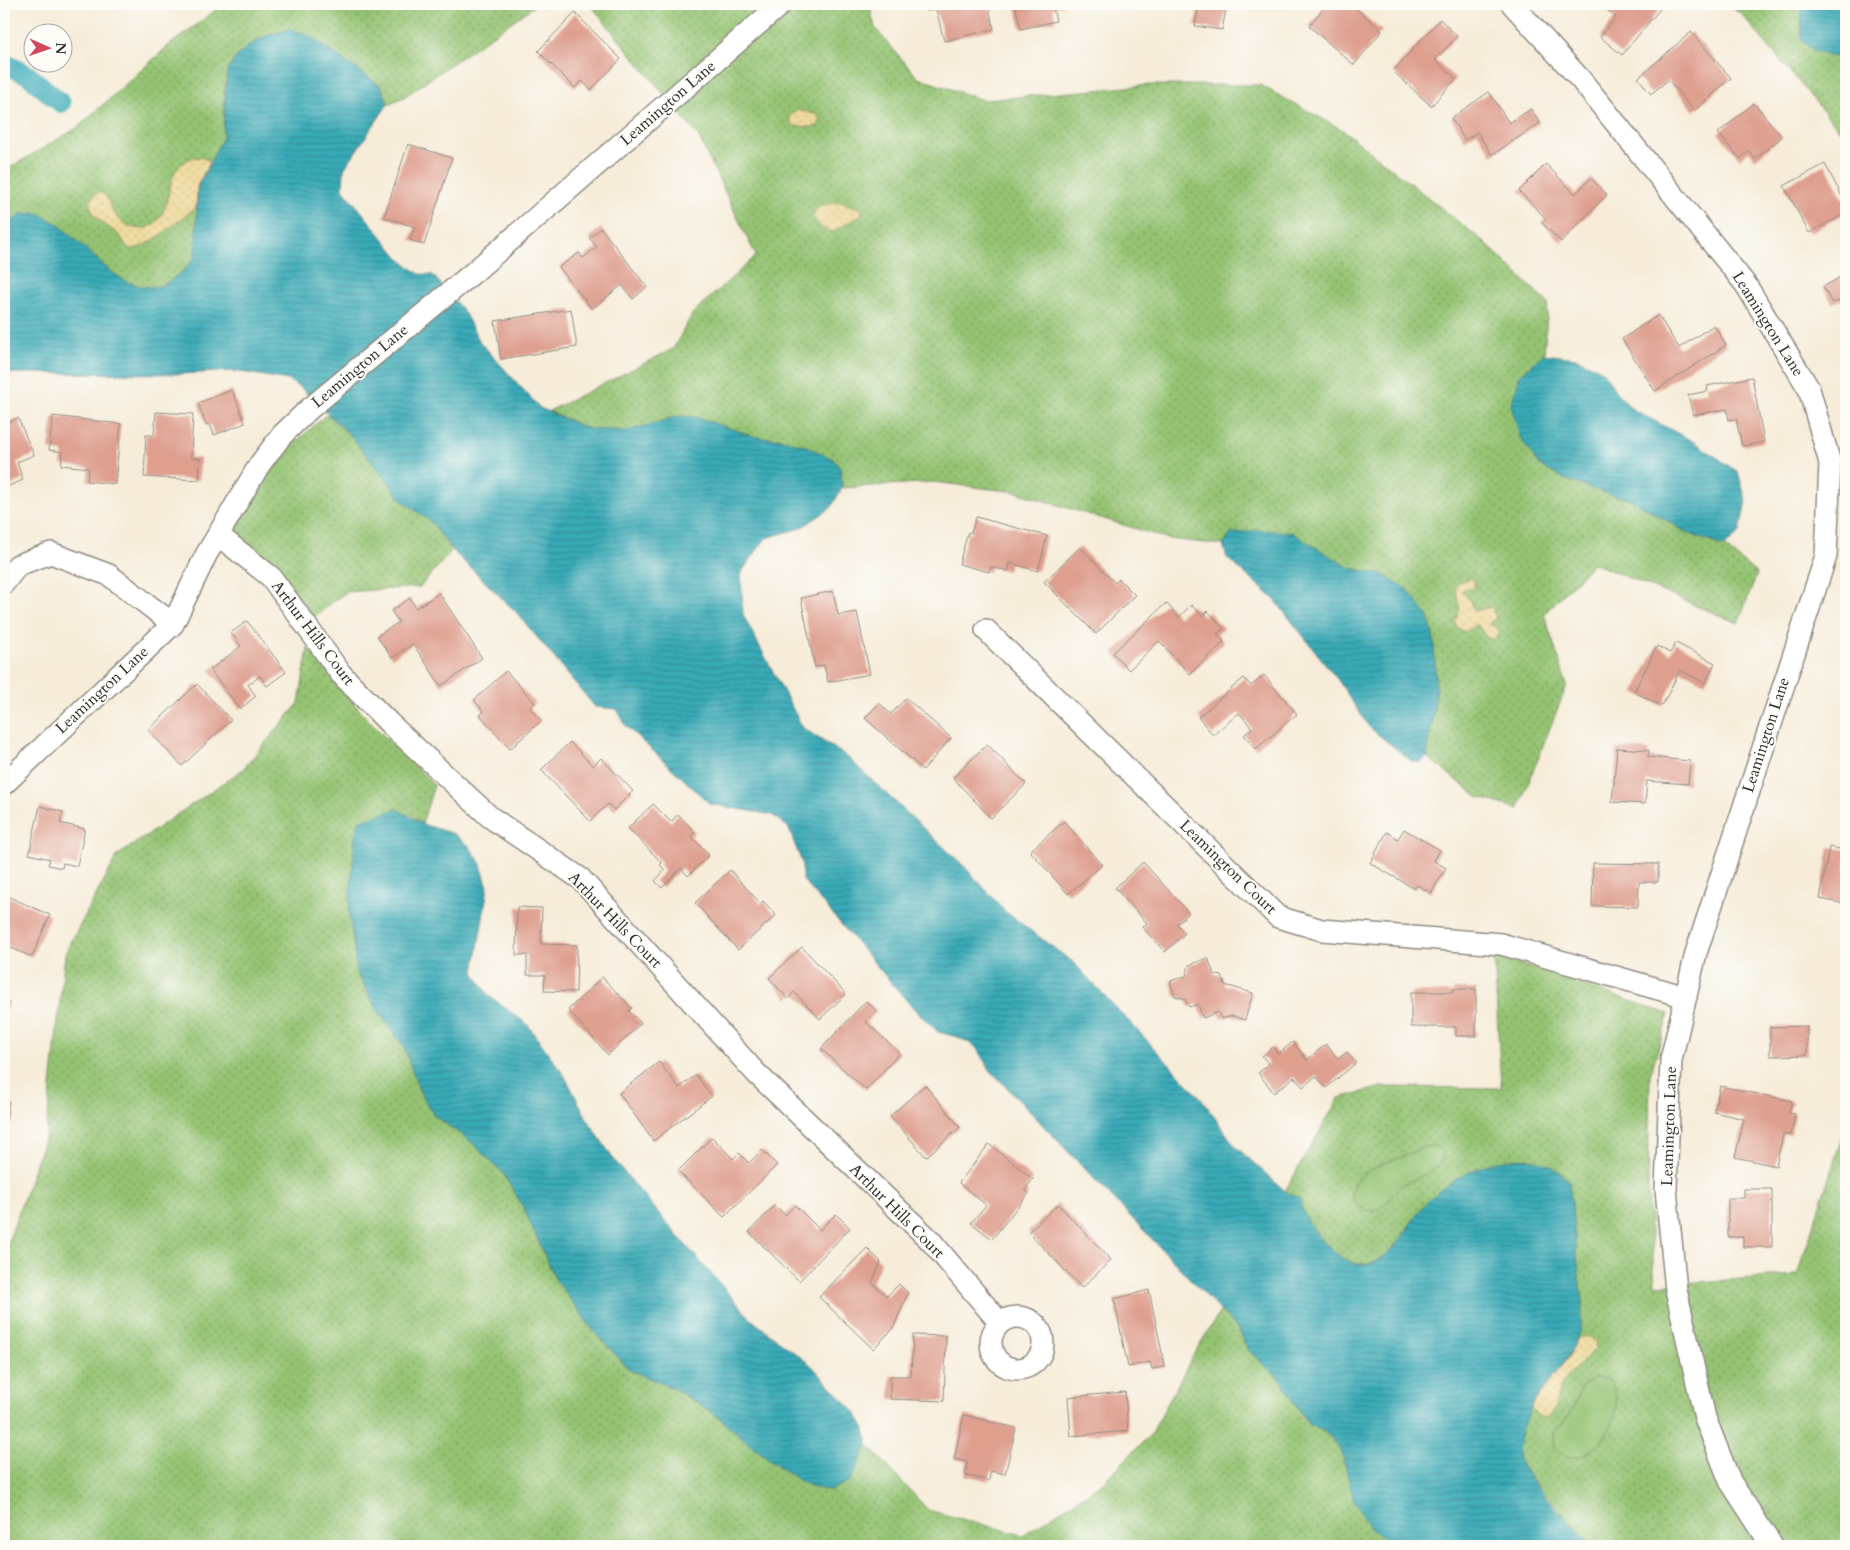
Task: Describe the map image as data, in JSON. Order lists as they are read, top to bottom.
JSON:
{
  "streets": {
    "street": ["Leamington Lane", "Arthur Hills Court", "Leamington Court"]
  },
  "crossings": [
    ["Leamington Lane", "Arthur Hills Court"],
    ["Leamington Lane", "Leamington Court"]
  ],
  "north": "right"
}
